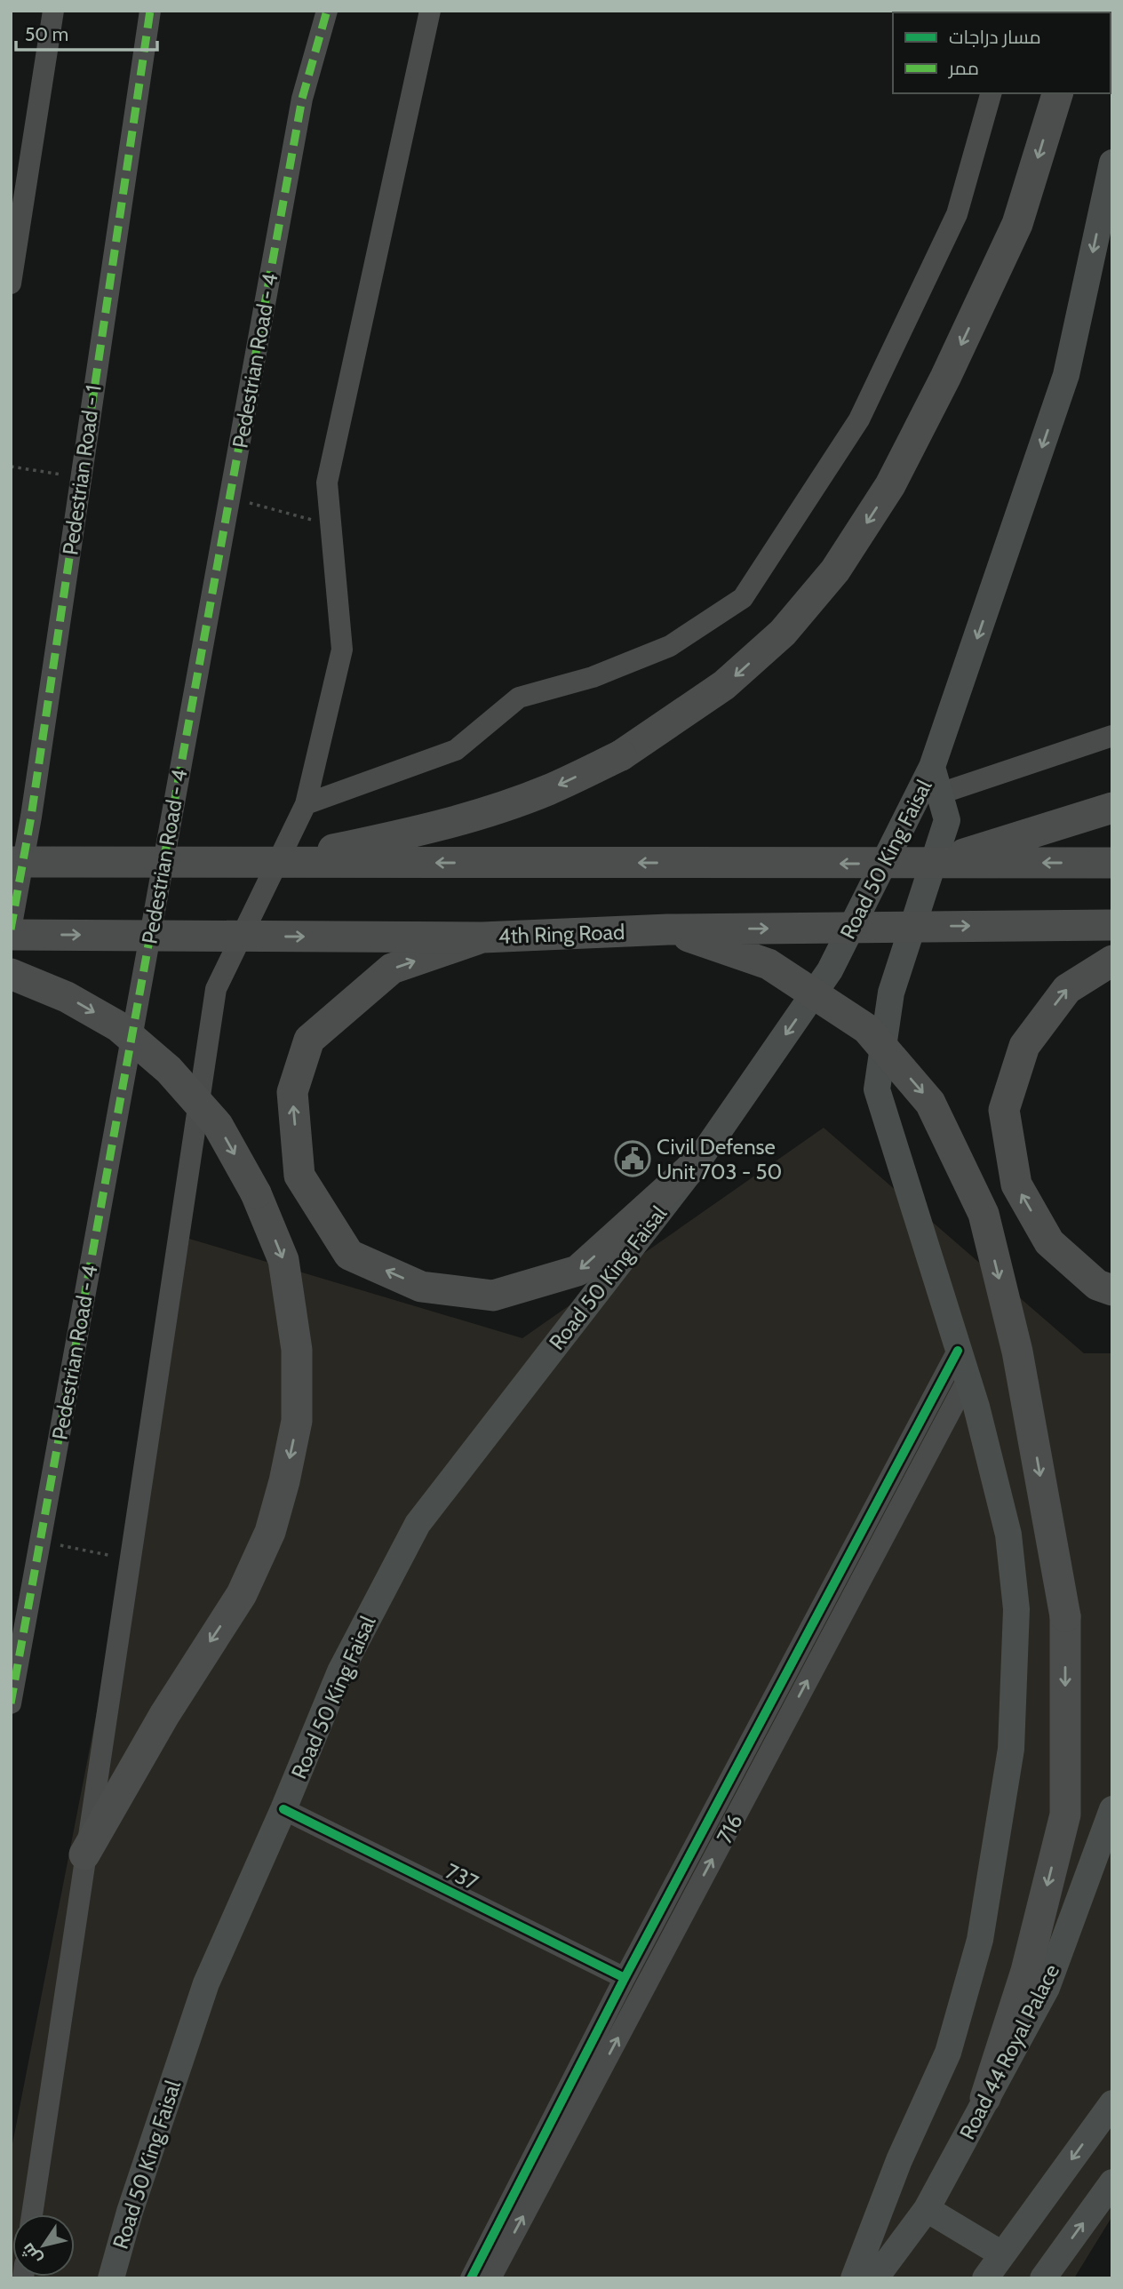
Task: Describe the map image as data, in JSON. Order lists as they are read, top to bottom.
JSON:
{
  "streets": {
    "highway": ["4th Ring Road"],
    "main road": ["Road 50 King Faisal", "Road 44 Royal Palace"],
    "street": [
      "Pedestrian Road - 4",
      "Pedestrian Road - 1",
      "716",
      "737"
    ]
  },
  "crossings": [
    ["Road 50 King Faisal", "737"]
  ],
  "one_way": ["Road 50 King Faisal"],
  "places": {
    "public building": ["Civil Defense Unit 703 - 50"]
  },
  "legend": ["مسار دراجات", "ممر"],
  "scale_bar": "50 m",
  "north": "bottom left"
}
